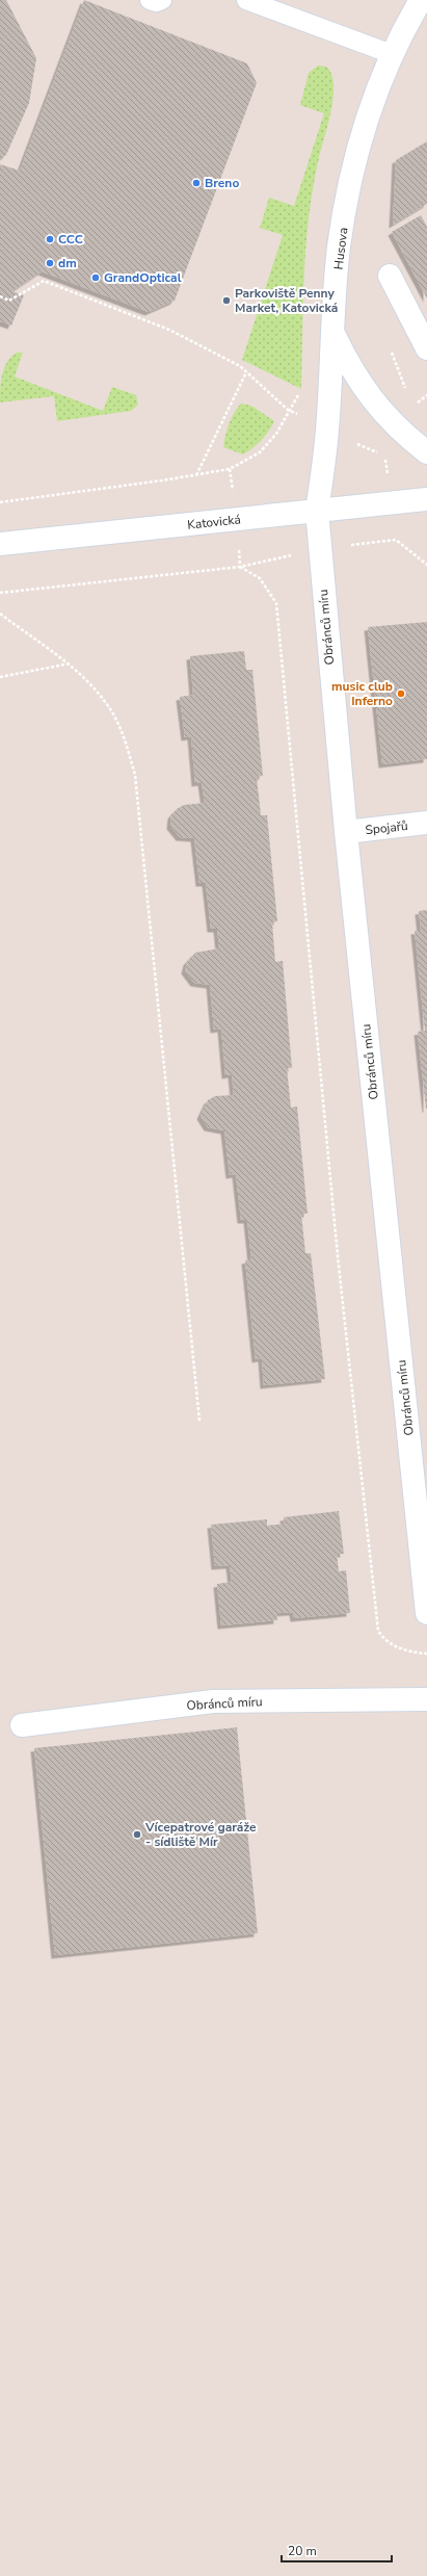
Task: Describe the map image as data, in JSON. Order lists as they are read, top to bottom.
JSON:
{
  "streets": {
    "street": [
      "Husova",
      "Katovická",
      "Obránců míru",
      "Spojařů"
    ]
  },
  "crossings": [
    ["Husova", "Katovická"],
    ["Husova", "Obránců míru"],
    ["Katovická", "Obránců míru"],
    ["Obránců míru", "Spojařů"]
  ],
  "places": [
    "Breno",
    "CCC",
    "dm",
    "GrandOptical",
    "Parkoviště Penny Market, Katovická",
    "music club Inferno",
    "Vícepatrové garáže - sídliště Mír"
  ],
  "scale_bar": "20 m"
}
